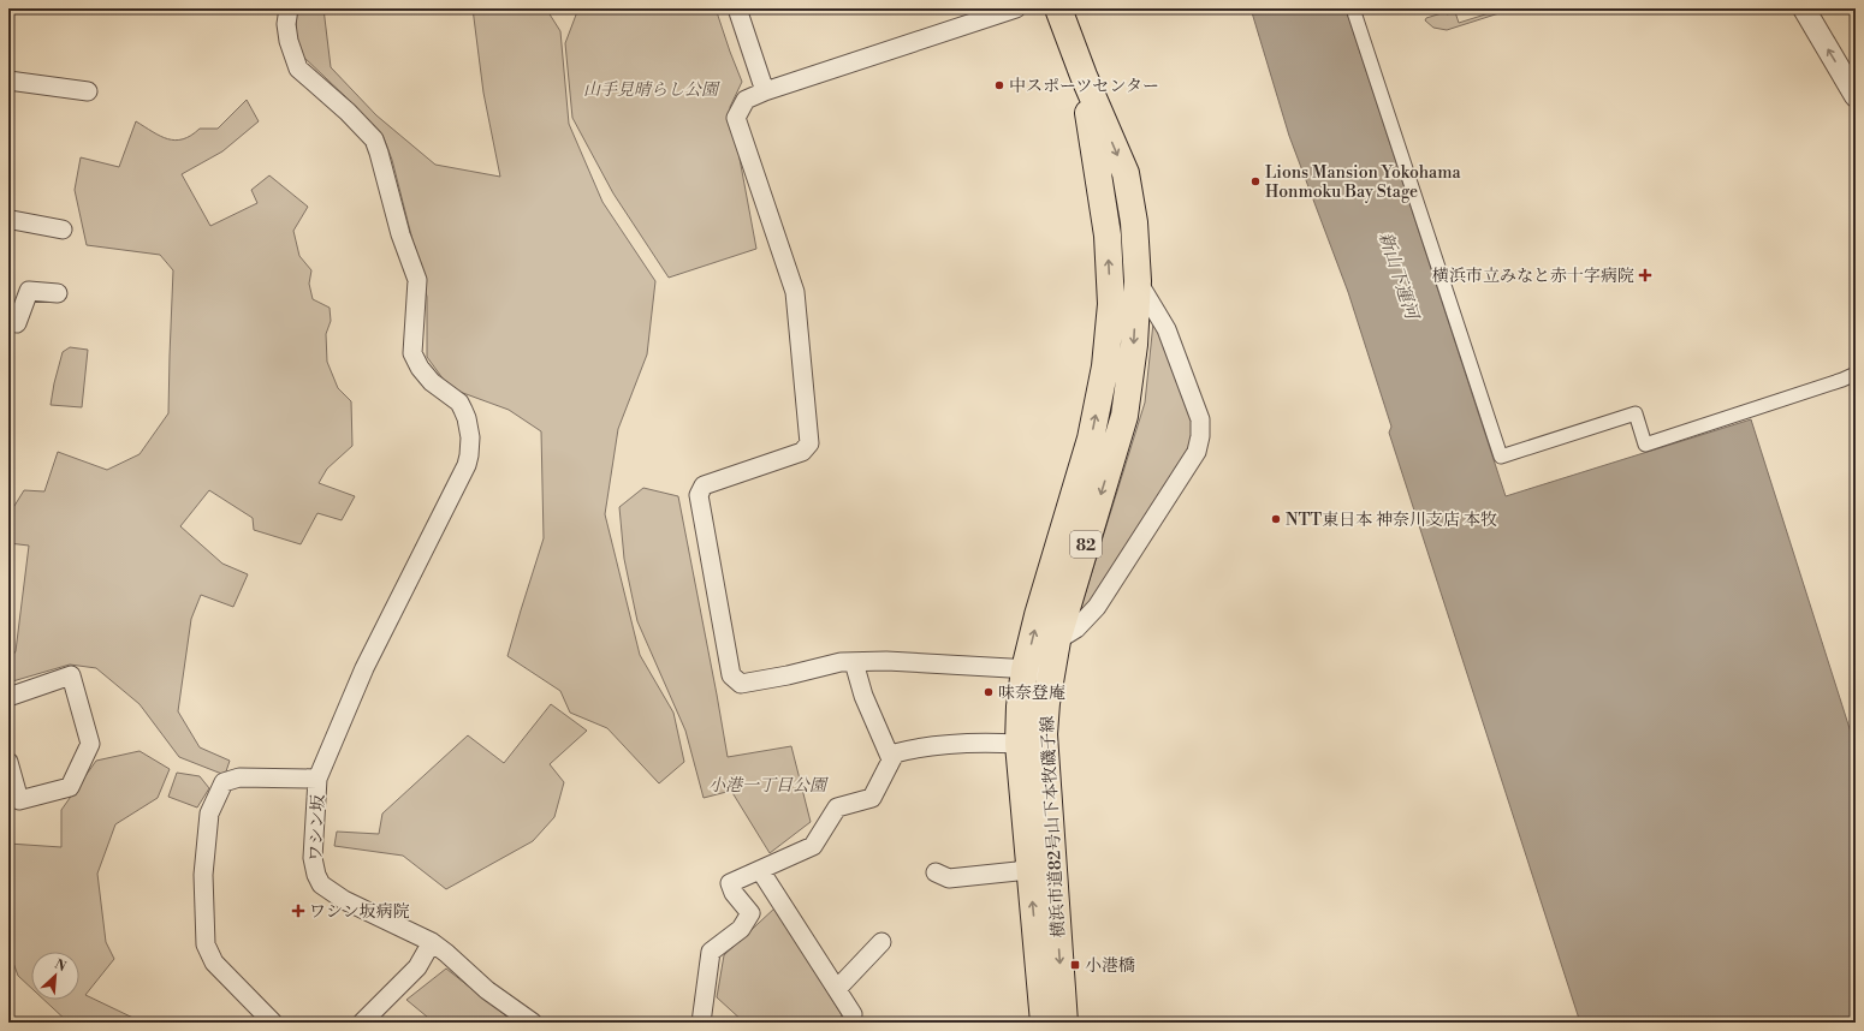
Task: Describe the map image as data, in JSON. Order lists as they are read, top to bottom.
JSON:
{
  "streets": {
    "main road": ["82", "横浜市道82号山下本牧磯子線"],
    "street": ["ワシン坂"]
  },
  "water": ["新山下運河"],
  "parks": ["山手見晴らし公園", "小港一丁目公園"],
  "places": {
    "other": [
      "中スポーツセンター",
      "Lions Mansion Yokohama Honmoku Bay Stage",
      "NTT東日本 神奈川支店 本牧",
      "味奈登庵"
    ],
    "health": ["横浜市立みなと赤十字病院", "ワシン坂病院"],
    "transit": ["小港橋"]
  },
  "north": "top right"
}
